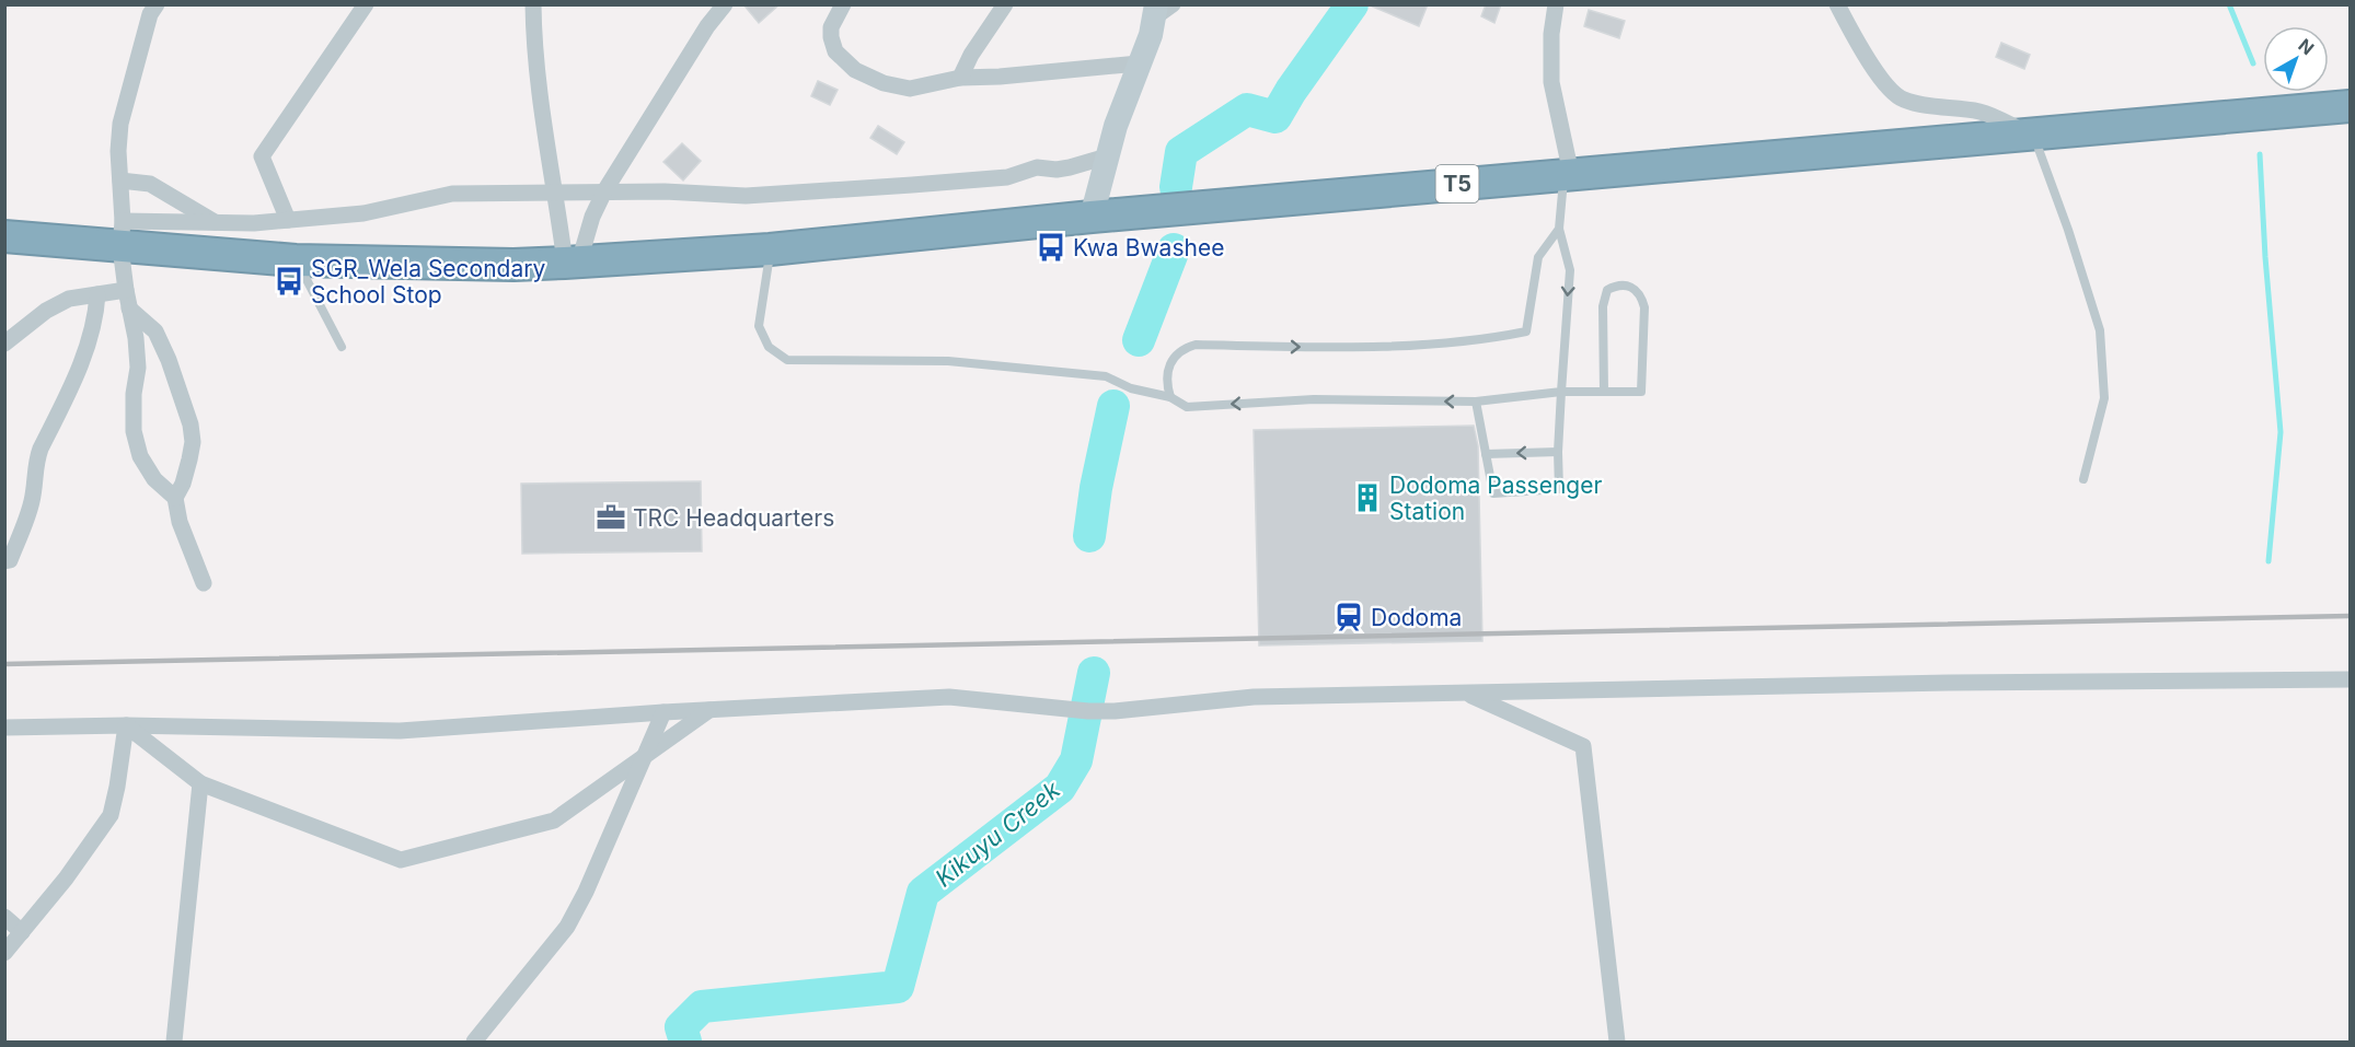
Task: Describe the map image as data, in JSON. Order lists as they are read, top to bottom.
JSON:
{
  "streets": {
    "highway": ["T5"]
  },
  "water": ["Kikuyu Creek"],
  "places": {
    "bus stop": ["Kwa Bwashee", "SGR_Wela Secondary School Stop"],
    "building": ["Dodoma Passenger Station"],
    "office": ["TRC Headquarters"],
    "station": ["Dodoma"]
  },
  "north": "top right"
}
